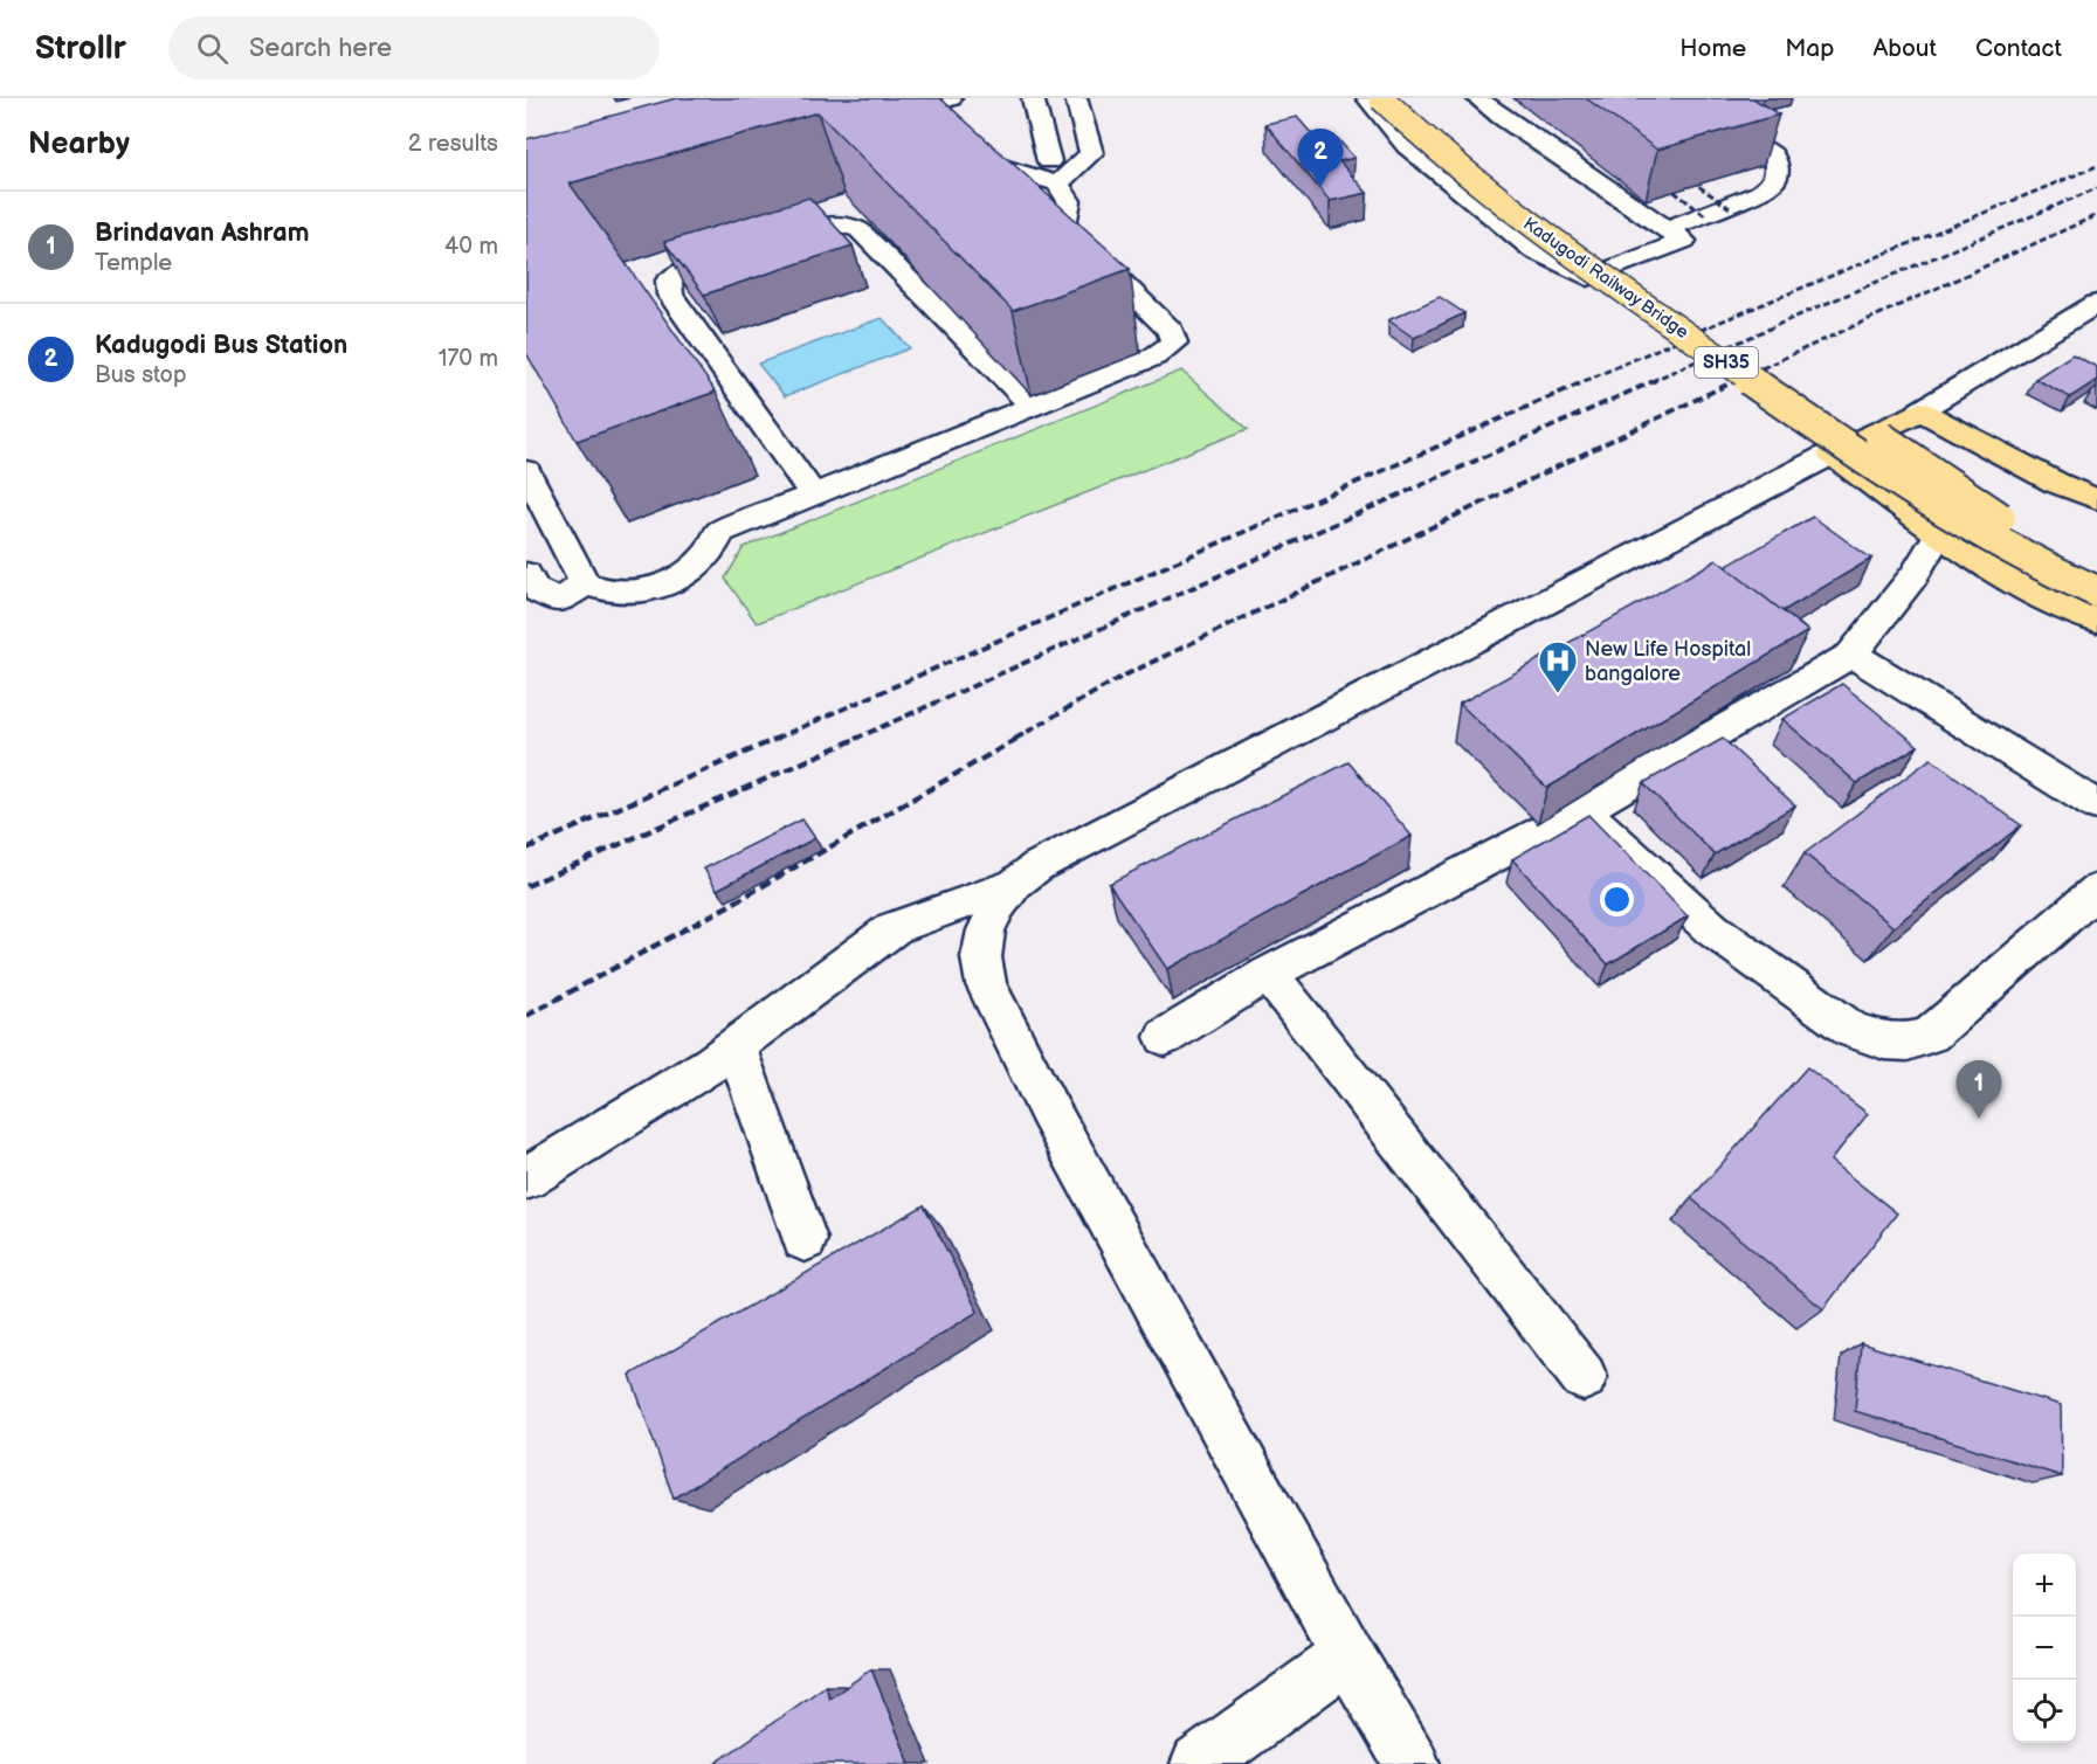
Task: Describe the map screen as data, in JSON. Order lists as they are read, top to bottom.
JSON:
{
  "streets": {
    "main road": ["Kadugodi Railway Bridge", "SH35"]
  },
  "places": {
    "hospital": ["New Life Hospital bangalore"]
  },
  "page": {
    "header": "Strollr",
    "search": "Search here",
    "nav": [
      "Home",
      "Map",
      "About",
      "Contact"
    ],
    "heading": ["Nearby", "2 results"],
    "pins": ["2", "1"],
    "list": [
      {
        "mark": "1",
        "name": "Brindavan Ashram",
        "note": "Temple",
        "value": "40 m"
      },
      {
        "mark": "2",
        "name": "Kadugodi Bus Station",
        "note": "Bus stop",
        "value": "170 m"
      }
    ],
    "map_buttons": ["+", "−"]
  }
}
